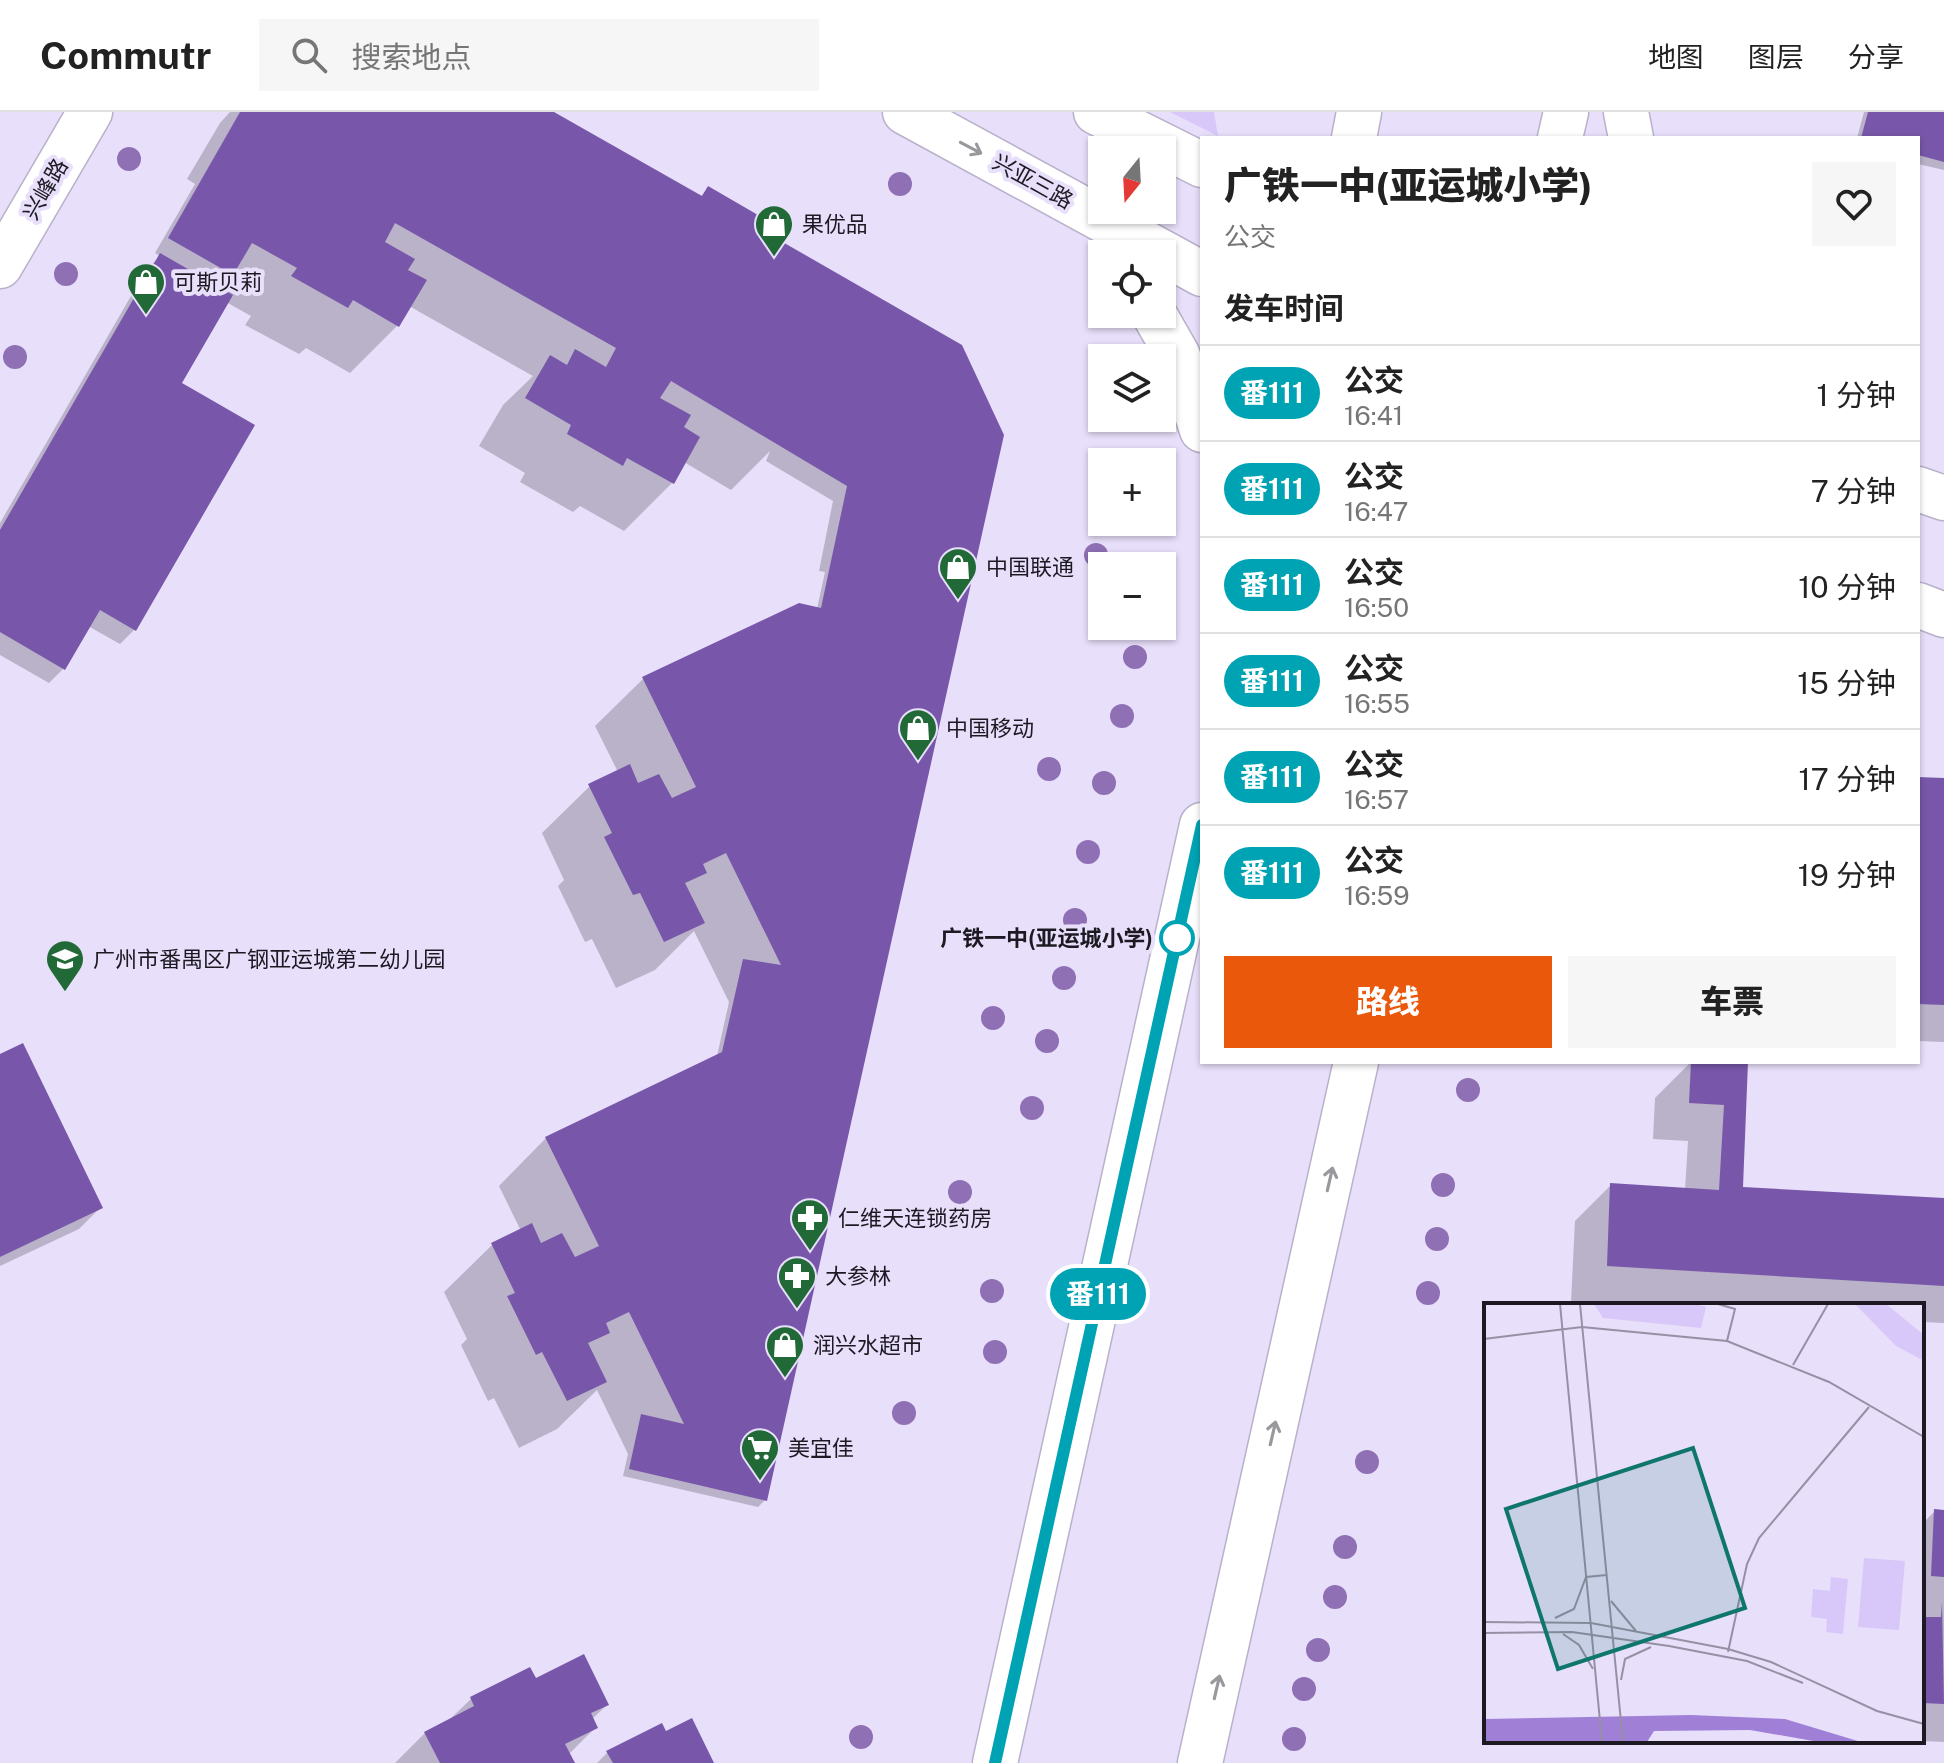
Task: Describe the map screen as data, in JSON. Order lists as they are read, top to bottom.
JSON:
{
  "streets": {
    "street": ["兴亚三路", "兴峰路"]
  },
  "one_way": ["兴亚三路"],
  "places": {
    "shop": [
      "果优品",
      "可斯贝莉",
      "中国联通",
      "中国移动",
      "润兴水超市"
    ],
    "other": ["广铁一中(亚运城小学)"],
    "school or university": ["广州市番禺区广钢亚运城第二幼儿园"],
    "pharmacy": ["仁维天连锁药房", "大参林"],
    "supermarket": ["美宜佳"]
  },
  "lines": ["bus line 番111"],
  "north": "bottom",
  "page": {
    "header": "Commutr",
    "search": "搜索地点",
    "nav": ["地图", "图层", "分享"],
    "on_map": "番111",
    "map_buttons": ["+", "−"],
    "heading": [
      ["广铁一中(亚运城小学)", "公交"],
      "发车时间"
    ],
    "list": [
      {
        "mark": "番111",
        "name": "公交",
        "note": "16:41",
        "value": "1 分钟"
      },
      {
        "mark": "番111",
        "name": "公交",
        "note": "16:47",
        "value": "7 分钟"
      },
      {
        "mark": "番111",
        "name": "公交",
        "note": "16:50",
        "value": "10 分钟"
      },
      {
        "mark": "番111",
        "name": "公交",
        "note": "16:55",
        "value": "15 分钟"
      },
      {
        "mark": "番111",
        "name": "公交",
        "note": "16:57",
        "value": "17 分钟"
      },
      {
        "mark": "番111",
        "name": "公交",
        "note": "16:59",
        "value": "19 分钟"
      }
    ],
    "buttons": ["路线", "车票"]
  }
}
